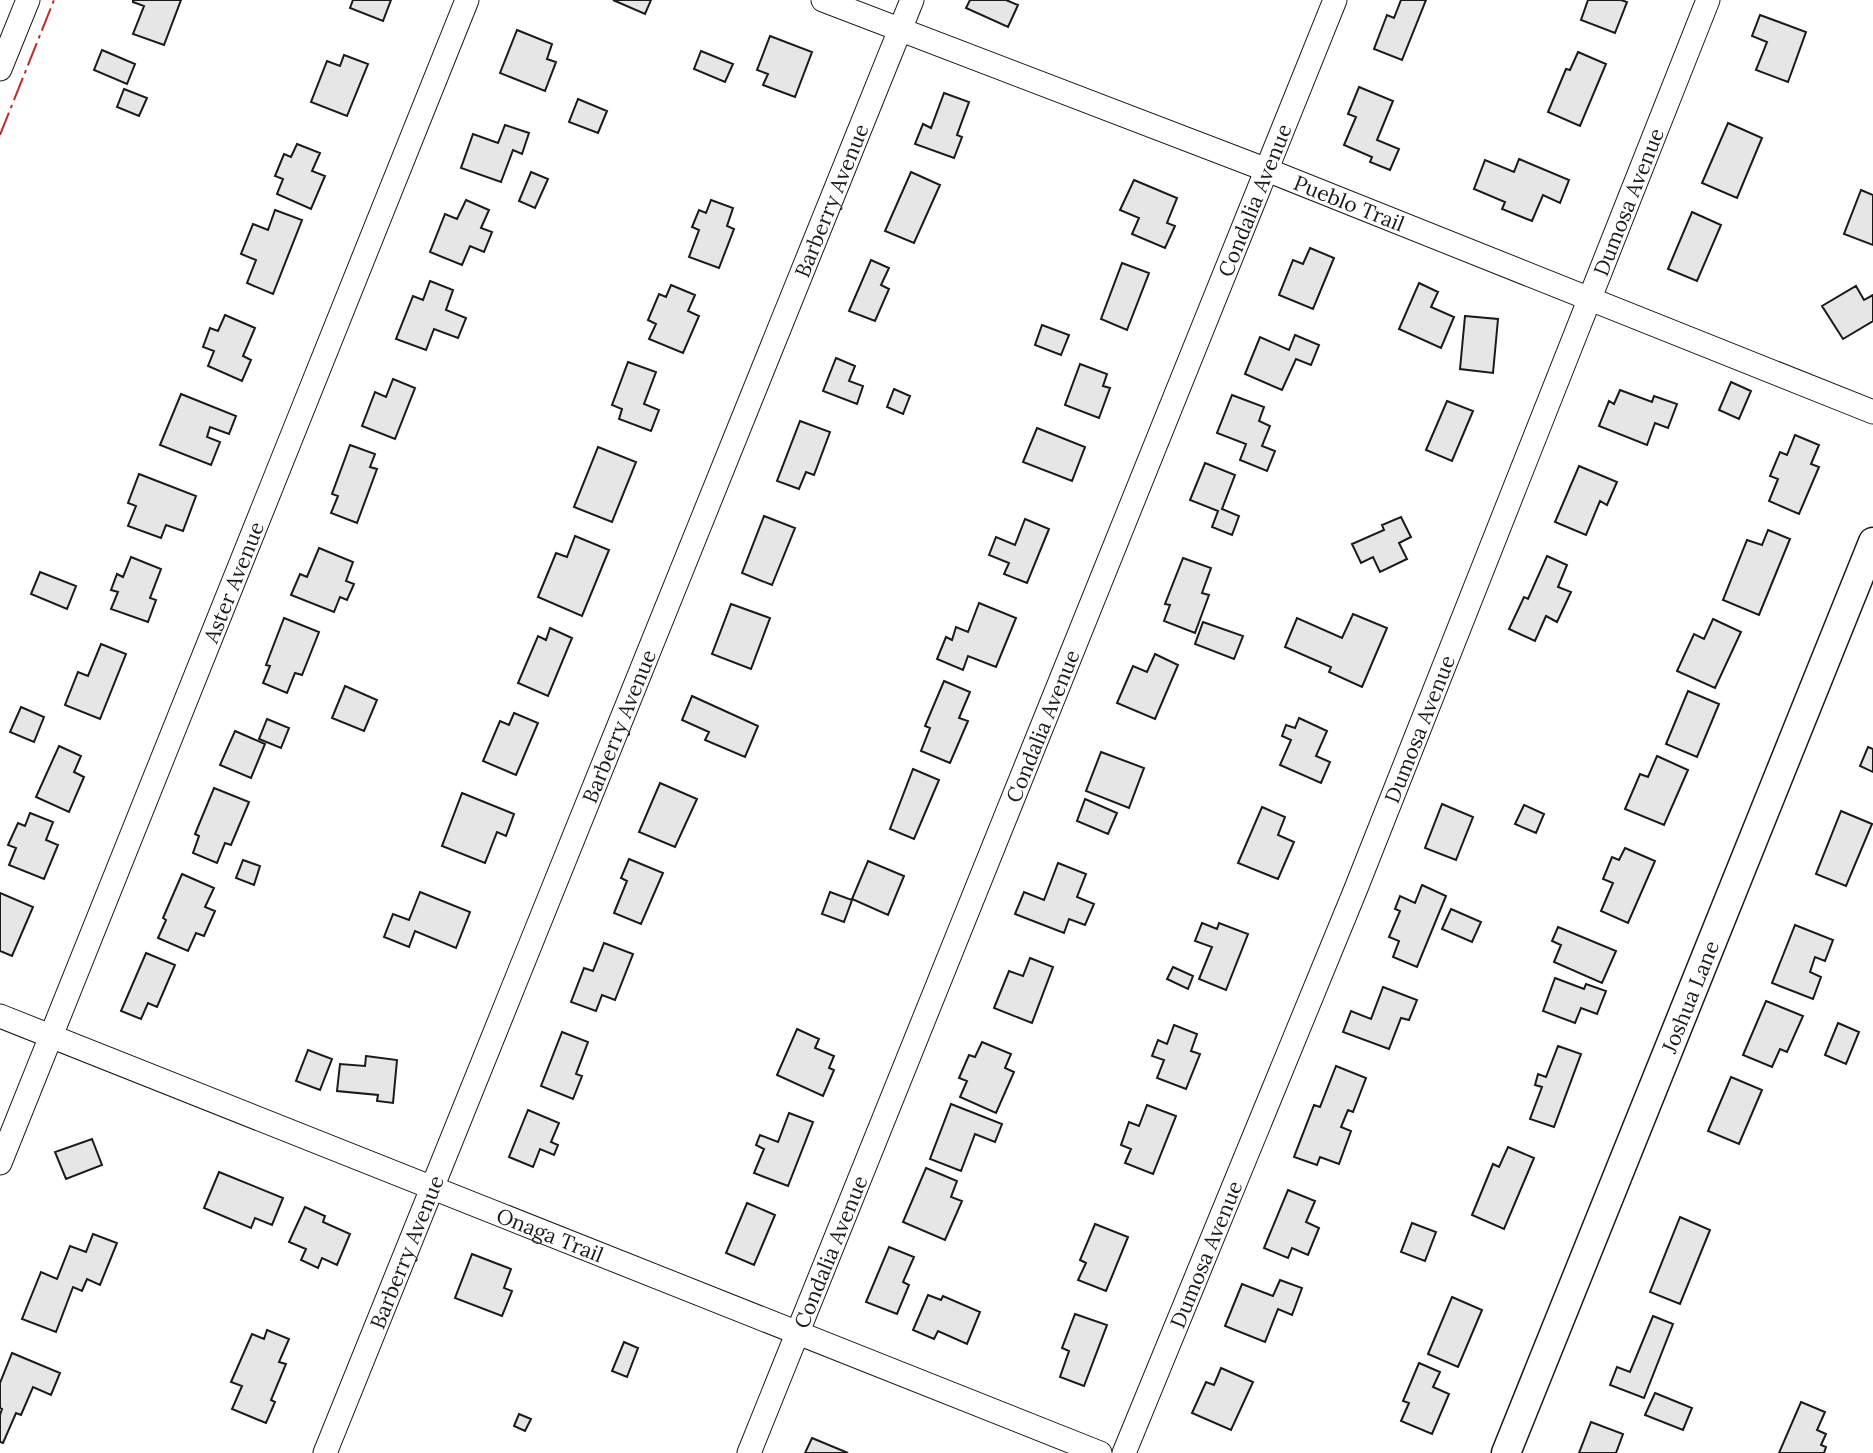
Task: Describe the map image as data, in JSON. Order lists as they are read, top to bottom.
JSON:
{
  "streets": {
    "main road": ["Joshua Lane"],
    "street": [
      "Barberry Avenue",
      "Condalia Avenue",
      "Dumosa Avenue",
      "Pueblo Trail",
      "Aster Avenue",
      "Onaga Trail"
    ]
  },
  "crossings": [
    ["Barberry Avenue", "Pueblo Trail"],
    ["Barberry Avenue", "Onaga Trail"],
    ["Condalia Avenue", "Pueblo Trail"],
    ["Condalia Avenue", "Onaga Trail"],
    ["Dumosa Avenue", "Pueblo Trail"],
    ["Aster Avenue", "Onaga Trail"]
  ]
}
